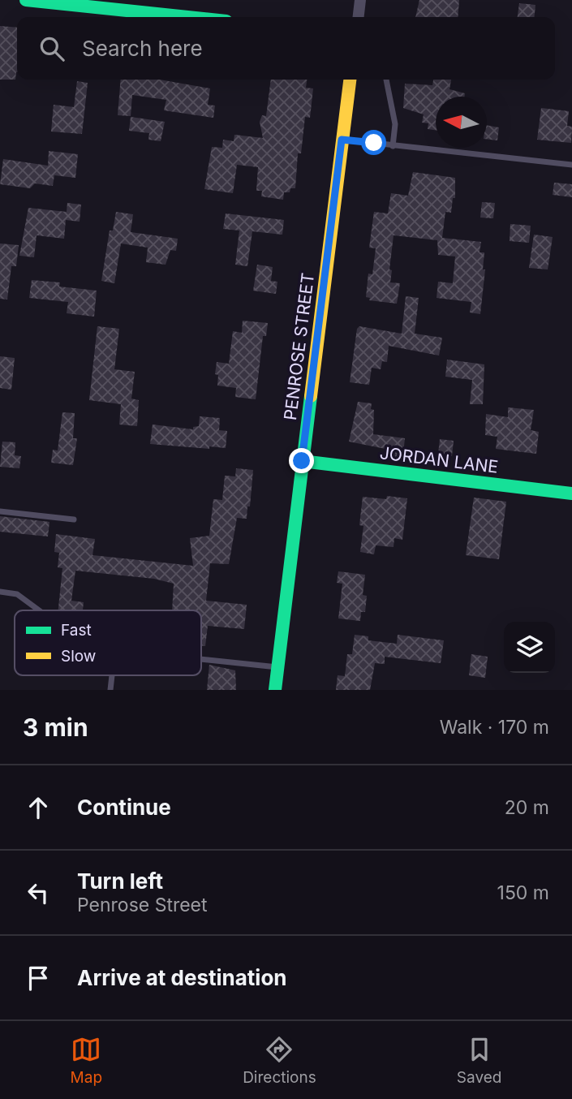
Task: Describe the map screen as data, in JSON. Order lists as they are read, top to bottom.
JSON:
{
  "streets": {
    "street": ["PENROSE STREET", "JORDAN LANE"]
  },
  "crossings": [
    ["PENROSE STREET", "JORDAN LANE"]
  ],
  "legend": ["Fast", "Slow"],
  "north": "left",
  "page": {
    "search": "Search here",
    "heading": ["3 min", "Walk · 170 m"],
    "list": [
      ["Continue", "20 m"],
      ["Turn left", "Penrose Street", "150 m"],
      "Arrive at destination"
    ],
    "nav": ["Map", "Directions", "Saved"]
  }
}
